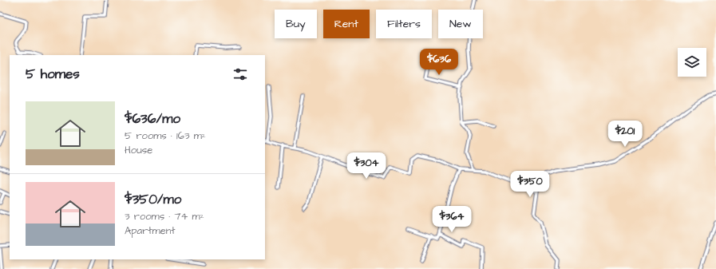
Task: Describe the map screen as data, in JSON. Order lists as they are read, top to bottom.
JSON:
{
  "page": {
    "chip": [
      "Buy",
      "Rent",
      "Filters",
      "New"
    ],
    "price": [
      "$636",
      "$201",
      "$304",
      "$350",
      "$364"
    ],
    "heading": "5 homes",
    "list": [
      {
        "name": "$636/mo",
        "note": "5 rooms · 163 m² · House"
      },
      {
        "name": "$350/mo",
        "note": "3 rooms · 74 m² · Apartment"
      }
    ]
  }
}
